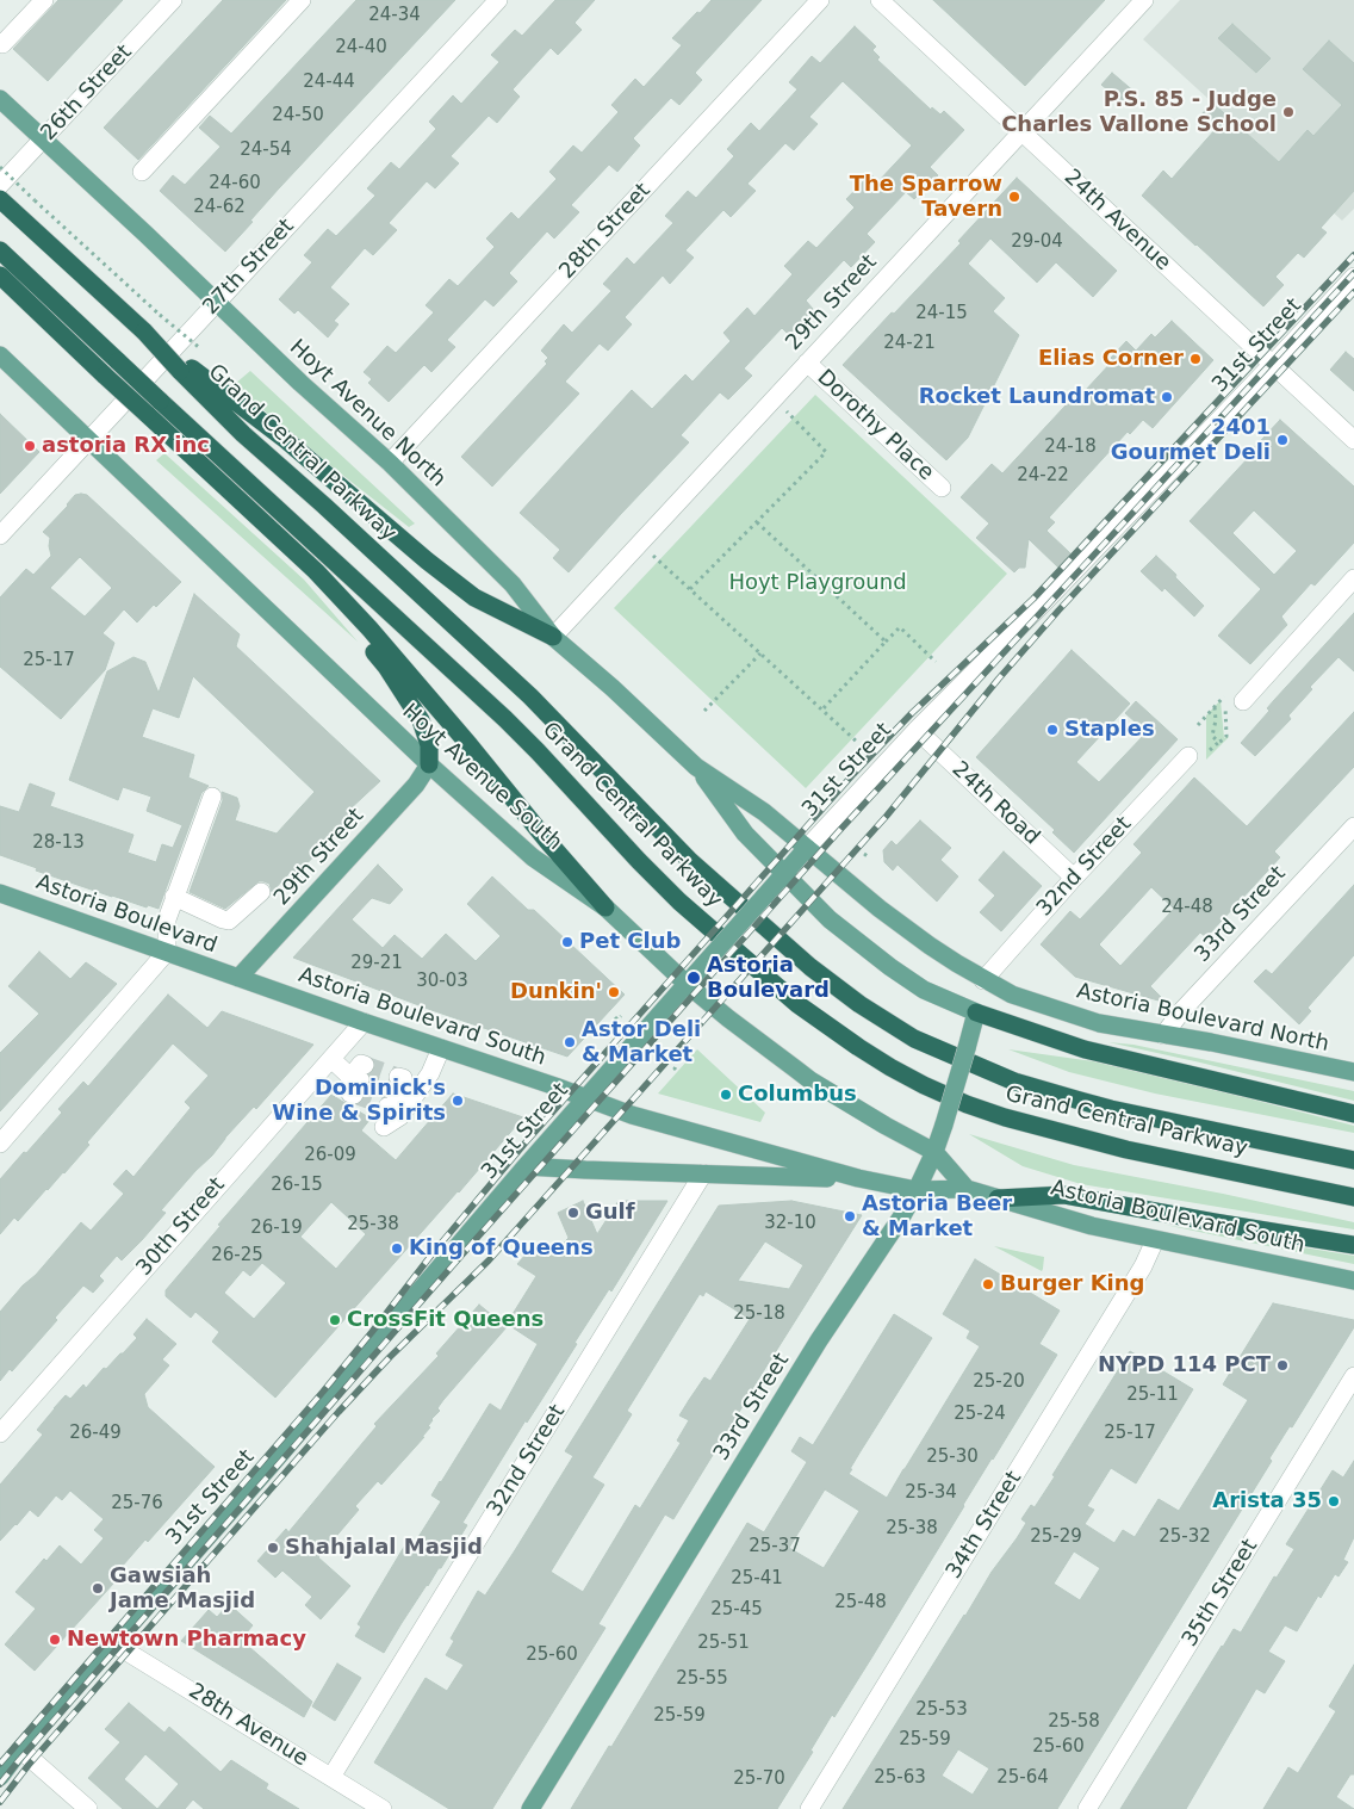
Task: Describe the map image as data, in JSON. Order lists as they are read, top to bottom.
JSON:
{
  "streets": {
    "highway": ["Grand Central Parkway"],
    "main road": [
      "29th Street",
      "31st Street",
      "Hoyt Avenue North",
      "Hoyt Avenue South",
      "Astoria Boulevard",
      "33rd Street",
      "Astoria Boulevard South",
      "Astoria Boulevard North"
    ],
    "street": [
      "26th Street",
      "24th Avenue",
      "28th Street",
      "27th Street",
      "Dorothy Place",
      "24th Road",
      "32nd Street",
      "30th Street",
      "34th Street",
      "35th Street",
      "28th Avenue"
    ]
  },
  "crossings": [
    ["26th Street", "Hoyt Avenue North"],
    ["24th Avenue", "29th Street"],
    ["24th Avenue", "31st Street"],
    ["28th Street", "Hoyt Avenue North"],
    ["27th Street", "Hoyt Avenue North"],
    ["27th Street", "Hoyt Avenue South"],
    ["29th Street", "Hoyt Avenue North"],
    ["29th Street", "Dorothy Place"],
    ["29th Street", "Hoyt Avenue South"],
    ["29th Street", "Astoria Boulevard"],
    ["29th Street", "Astoria Boulevard South"],
    ["31st Street", "Hoyt Avenue North"],
    ["31st Street", "Hoyt Avenue South"],
    ["31st Street", "24th Road"],
    ["31st Street", "Astoria Boulevard South"],
    ["31st Street", "Astoria Boulevard North"],
    ["31st Street", "28th Avenue"],
    ["Hoyt Avenue North", "Astoria Boulevard North"],
    ["Hoyt Avenue South", "33rd Street"],
    ["Hoyt Avenue South", "Astoria Boulevard South"],
    ["24th Road", "32nd Street"],
    ["32nd Street", "Astoria Boulevard North"],
    ["32nd Street", "28th Avenue"],
    ["Astoria Boulevard", "Astoria Boulevard South"],
    ["33rd Street", "Astoria Boulevard South"],
    ["33rd Street", "Astoria Boulevard North"],
    ["Astoria Boulevard South", "30th Street"],
    ["Astoria Boulevard South", "34th Street"]
  ],
  "parks": ["Hoyt Playground"],
  "places": [
    "P.S. 85 - Judge Charles Vallone School",
    "The Sparrow Tavern",
    "Elias Corner",
    "Rocket Laundromat",
    "2401 Gourmet Deli",
    "astoria RX inc",
    "Staples",
    "Pet Club",
    "Astoria Boulevard",
    "Dunkin'",
    "Astor Deli & Market",
    "Columbus",
    "Dominick's Wine & Spirits",
    "Gulf",
    "Astoria Beer & Market",
    "King of Queens",
    "Burger King",
    "CrossFit Queens",
    "NYPD 114 PCT",
    "Arista 35",
    "Shahjalal Masjid",
    "Gawsiah Jame Masjid",
    "Newtown Pharmacy"
  ],
  "house_numbers": [
    "24-34",
    "24-40",
    "24-44",
    "24-50",
    "24-54",
    "24-60",
    "24-62",
    "29-04",
    "24-15",
    "24-21",
    "24-18",
    "24-22",
    "25-17",
    "28-13",
    "24-48",
    "29-21",
    "30-03",
    "26-09",
    "26-15",
    "32-10",
    "25-38",
    "26-19",
    "26-25",
    "25-18",
    "25-20",
    "25-11",
    "25-24",
    "26-49",
    "25-17",
    "25-30",
    "25-34",
    "25-76",
    "25-38",
    "25-29",
    "25-32",
    "25-37",
    "25-41",
    "25-48",
    "25-45",
    "25-51",
    "25-60",
    "25-55",
    "25-53",
    "25-59",
    "25-58",
    "25-59",
    "25-60",
    "25-63",
    "25-64",
    "25-70"
  ]
}
